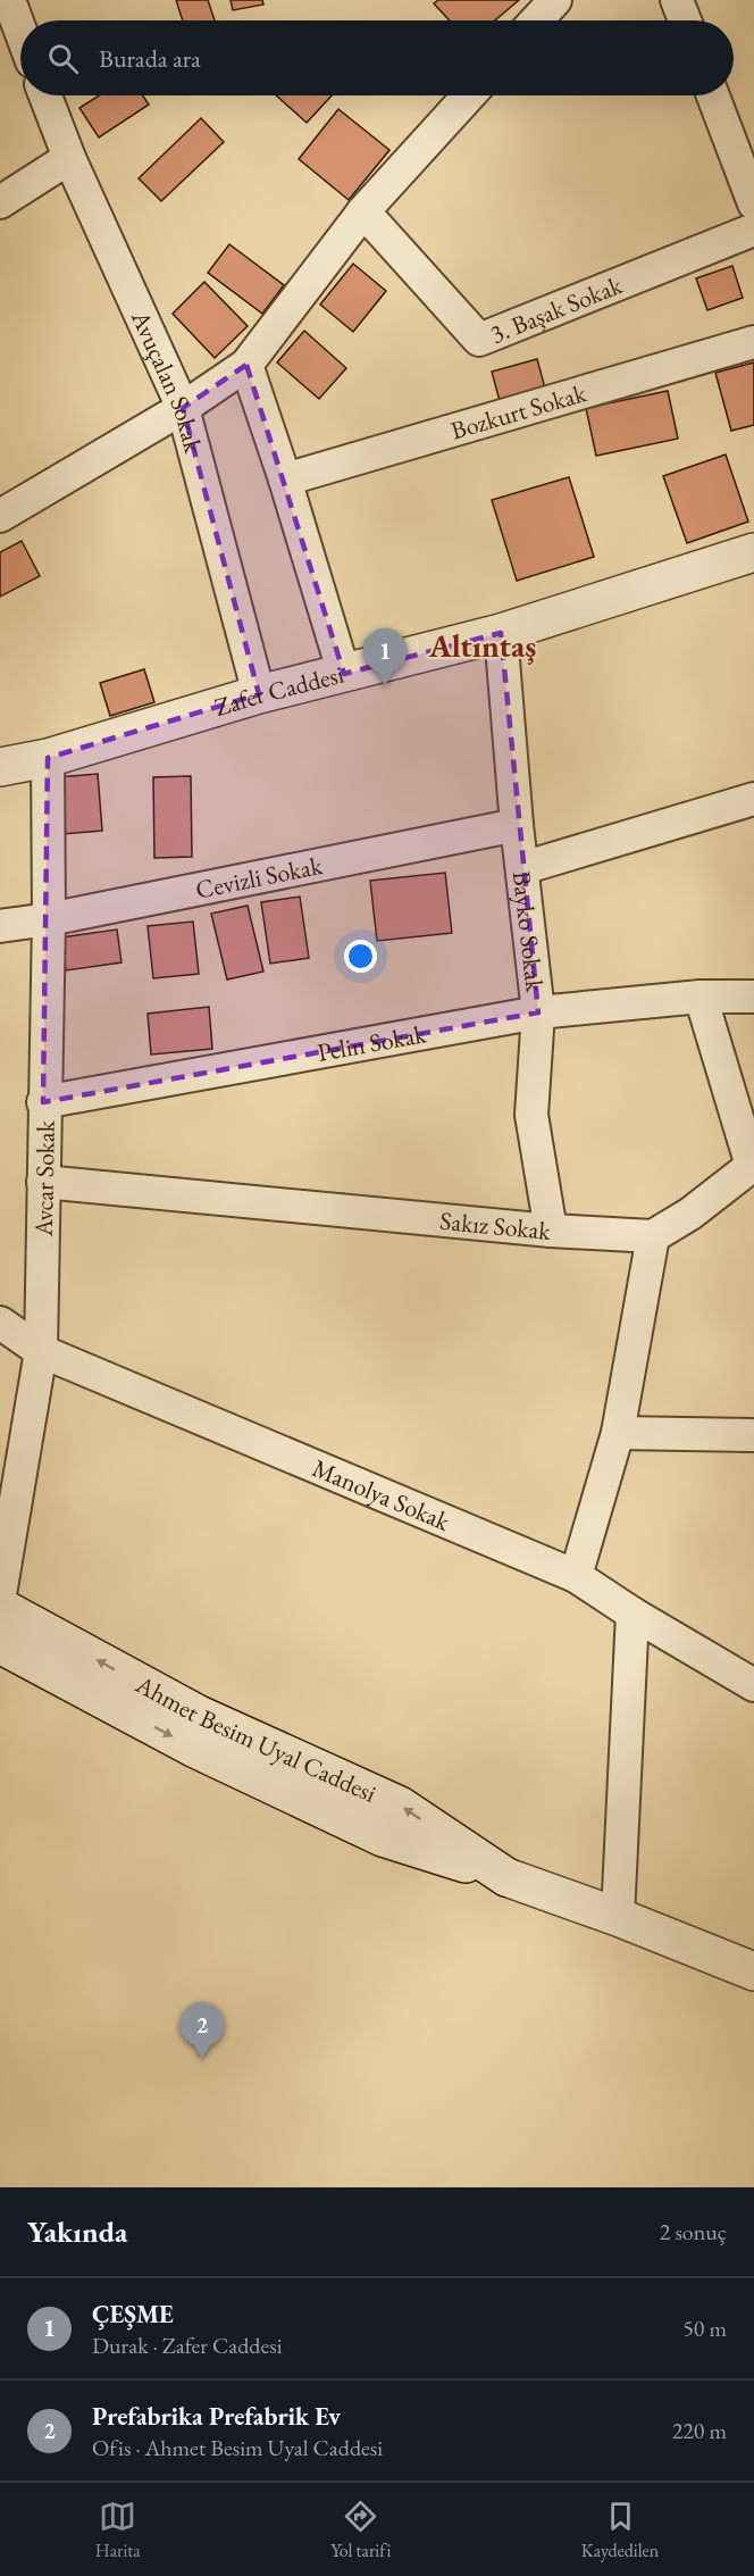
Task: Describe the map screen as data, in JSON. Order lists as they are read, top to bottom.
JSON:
{
  "streets": {
    "main road": ["Zafer Caddesi", "Ahmet Besim Uyal Caddesi"],
    "street": [
      "3. Başak Sokak",
      "Avuçalan Sokak",
      "Bozkurt Sokak",
      "Cevizli Sokak",
      "Bayko Sokak",
      "Pelin Sokak",
      "Avcar Sokak",
      "Sakız Sokak",
      "Manolya Sokak"
    ]
  },
  "crossings": [
    ["Avuçalan Sokak", "Zafer Caddesi"],
    ["Zafer Caddesi", "Bayko Sokak"],
    ["Zafer Caddesi", "Avcar Sokak"],
    ["Cevizli Sokak", "Bayko Sokak"],
    ["Cevizli Sokak", "Avcar Sokak"],
    ["Bayko Sokak", "Pelin Sokak"],
    ["Bayko Sokak", "Sakız Sokak"],
    ["Pelin Sokak", "Avcar Sokak"],
    ["Avcar Sokak", "Sakız Sokak"],
    ["Avcar Sokak", "Manolya Sokak"]
  ],
  "districts": ["Altıntaş"],
  "page": {
    "search": "Burada ara",
    "pins": ["1", "2"],
    "heading": ["Yakında", "2 sonuç"],
    "list": [
      {
        "mark": "1",
        "name": "ÇEŞME",
        "note": "Durak · Zafer Caddesi",
        "value": "50 m"
      },
      {
        "mark": "2",
        "name": "Prefabrika Prefabrik Ev",
        "note": "Ofis · Ahmet Besim Uyal Caddesi",
        "value": "220 m"
      }
    ],
    "nav": ["Harita", "Yol tarifi", "Kaydedilen"]
  }
}
